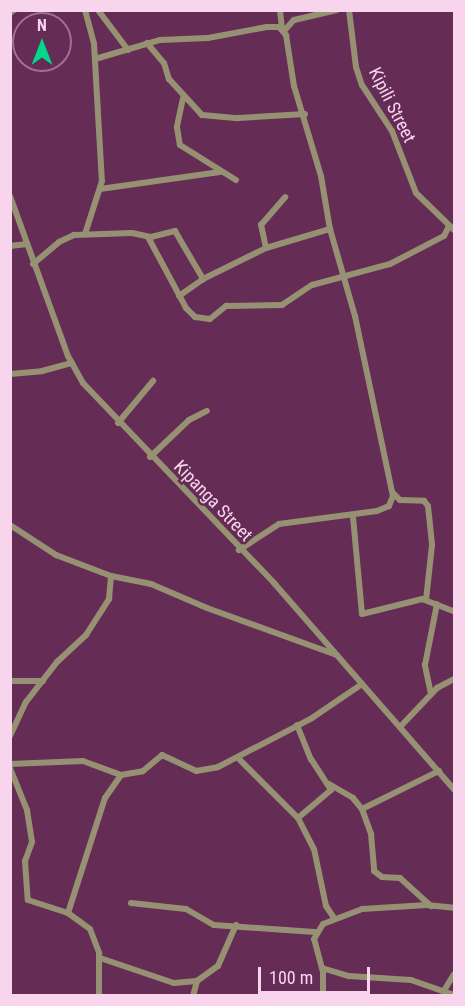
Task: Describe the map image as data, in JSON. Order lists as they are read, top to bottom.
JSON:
{
  "streets": {
    "street": ["Kipili Street", "Kipanga Street"]
  },
  "scale_bar": "100 m",
  "north": "top"
}
